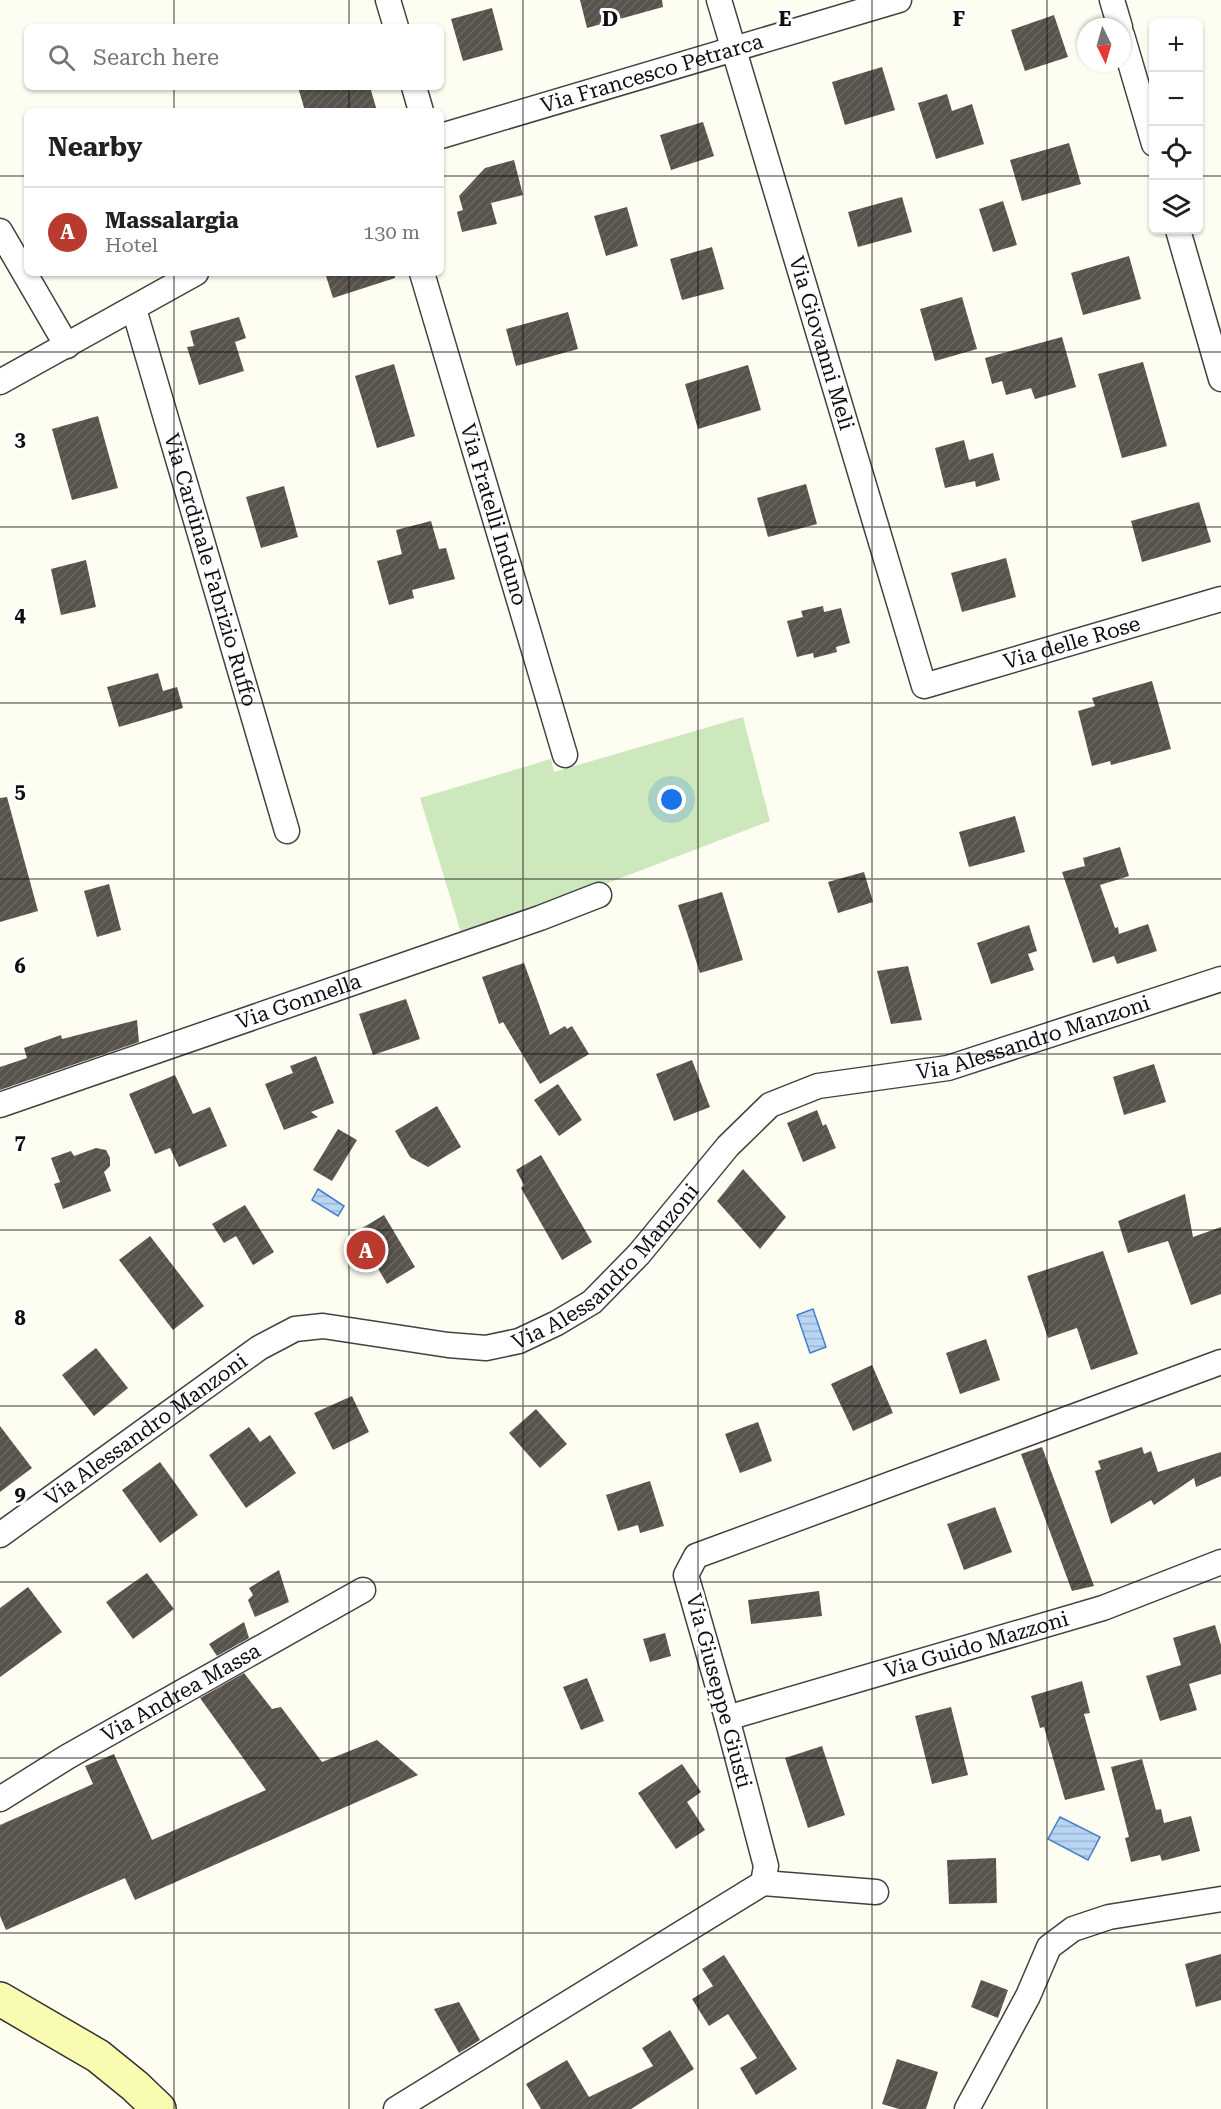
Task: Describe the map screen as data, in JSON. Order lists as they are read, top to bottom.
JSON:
{
  "streets": {
    "street": [
      "Via Francesco Petrarca",
      "Via Giovanni Meli",
      "Via Fratelli Induno",
      "Via Cardinale Fabrizio Ruffo",
      "Via delle Rose",
      "Via Gonnella",
      "Via Alessandro Manzoni",
      "Via Guido Mazzoni",
      "Via Giuseppe Giusti",
      "Via Andrea Massa"
    ]
  },
  "crossings": [
    ["Via Francesco Petrarca", "Via Giovanni Meli"],
    ["Via Giovanni Meli", "Via delle Rose"],
    ["Via Guido Mazzoni", "Via Giuseppe Giusti"]
  ],
  "north": "bottom",
  "page": {
    "map_buttons": ["+", "−"],
    "search": "Search here",
    "heading": "Nearby",
    "list": [
      {
        "mark": "A",
        "name": "Massalargia",
        "note": "Hotel",
        "value": "130 m"
      }
    ],
    "pins": "A"
  },
  "grid": {
    "columns": ["D", "E", "F"],
    "rows": [
      "3",
      "4",
      "5",
      "6",
      "7",
      "8",
      "9"
    ]
  }
}
